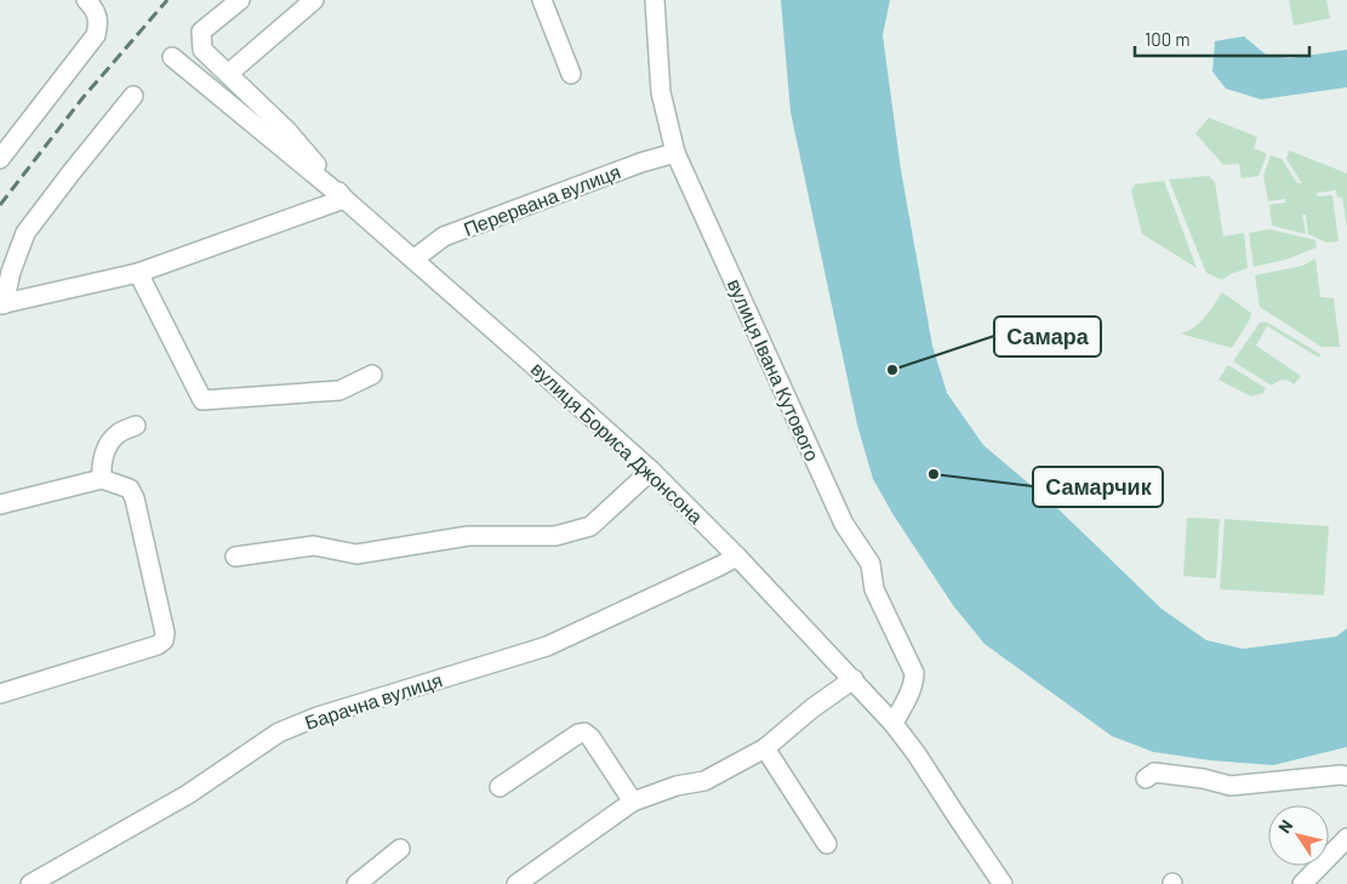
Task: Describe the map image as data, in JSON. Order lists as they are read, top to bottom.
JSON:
{
  "streets": {
    "street": [
      "Перервана вулиця",
      "вулиця Івана Кутового",
      "вулиця Бориса Джонсона",
      "Барачна вулиця"
    ]
  },
  "crossings": [
    ["Перервана вулиця", "вулиця Івана Кутового"],
    ["Перервана вулиця", "вулиця Бориса Джонсона"],
    ["вулиця Івана Кутового", "вулиця Бориса Джонсона"],
    ["вулиця Бориса Джонсона", "Барачна вулиця"]
  ],
  "places": ["Самара", "Самарчик"],
  "scale_bar": "100 m",
  "north": "top left"
}
